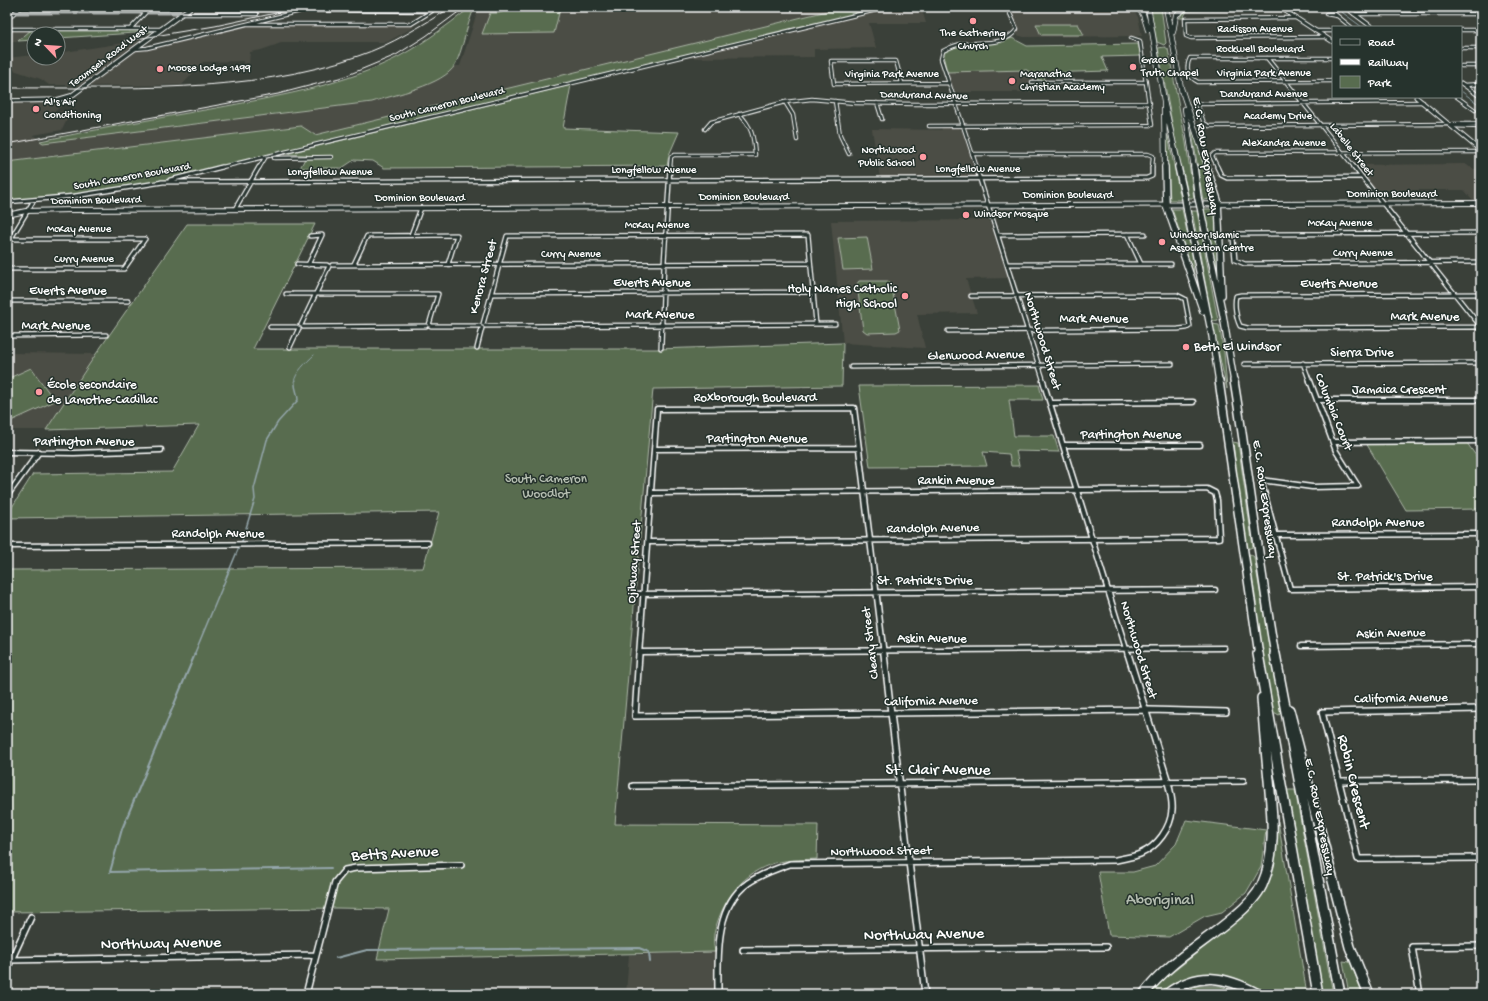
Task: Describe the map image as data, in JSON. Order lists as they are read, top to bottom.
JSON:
{
  "streets": {
    "highway": ["E.C. Row Expressway"],
    "main road": ["Tecumseh Road West"],
    "street": [
      "Radisson Avenue",
      "Rockwell Boulevard",
      "Virginia Park Avenue",
      "Dandurand Avenue",
      "South Cameron Boulevard",
      "Academy Drive",
      "Alexandra Avenue",
      "Labelle Street",
      "Longfellow Avenue",
      "Dominion Boulevard",
      "McKay Avenue",
      "Curry Avenue",
      "Kenora Street",
      "Everts Avenue",
      "Mark Avenue",
      "Northwood Street",
      "Sierra Drive",
      "Glenwood Avenue",
      "Jamaica Crescent",
      "Roxborough Boulevard",
      "Columbia Court",
      "Partington Avenue",
      "Rankin Avenue",
      "Randolph Avenue",
      "Ojibway Street",
      "St. Patrick's Drive",
      "Askin Avenue",
      "Cleary Street",
      "California Avenue",
      "St. Clair Avenue",
      "Robin Crescent",
      "Betts Avenue",
      "Northway Avenue"
    ]
  },
  "crossings": [
    ["Rockwell Boulevard", "Virginia Park Avenue"],
    ["Rockwell Boulevard", "Labelle Street"],
    ["Virginia Park Avenue", "Labelle Street"],
    ["Virginia Park Avenue", "Northwood Street"],
    ["Dandurand Avenue", "Academy Drive"],
    ["Dandurand Avenue", "Labelle Street"],
    ["Dandurand Avenue", "Northwood Street"],
    ["South Cameron Boulevard", "Longfellow Avenue"],
    ["Academy Drive", "Labelle Street"],
    ["Alexandra Avenue", "Labelle Street"],
    ["Labelle Street", "Dominion Boulevard"],
    ["Labelle Street", "McKay Avenue"],
    ["Labelle Street", "Curry Avenue"],
    ["Labelle Street", "Everts Avenue"],
    ["Labelle Street", "Mark Avenue"],
    ["Longfellow Avenue", "Northwood Street"],
    ["Dominion Boulevard", "Northwood Street"],
    ["McKay Avenue", "Curry Avenue"],
    ["McKay Avenue", "Kenora Street"],
    ["Curry Avenue", "Kenora Street"],
    ["Kenora Street", "Everts Avenue"],
    ["Kenora Street", "Mark Avenue"],
    ["Everts Avenue", "Mark Avenue"],
    ["Mark Avenue", "Northwood Street"],
    ["Northwood Street", "Glenwood Avenue"],
    ["Northwood Street", "Partington Avenue"],
    ["Northwood Street", "Rankin Avenue"],
    ["Northwood Street", "Randolph Avenue"],
    ["Northwood Street", "St. Patrick's Drive"],
    ["Northwood Street", "Askin Avenue"],
    ["Northwood Street", "Cleary Street"],
    ["Northwood Street", "California Avenue"],
    ["Northwood Street", "St. Clair Avenue"],
    ["Sierra Drive", "Columbia Court"],
    ["Jamaica Crescent", "Columbia Court"],
    ["Roxborough Boulevard", "Ojibway Street"],
    ["Roxborough Boulevard", "Cleary Street"],
    ["Columbia Court", "Randolph Avenue"],
    ["Columbia Court", "St. Patrick's Drive"],
    ["Partington Avenue", "Ojibway Street"],
    ["Partington Avenue", "Cleary Street"],
    ["Rankin Avenue", "Randolph Avenue"],
    ["Rankin Avenue", "Ojibway Street"],
    ["Rankin Avenue", "Cleary Street"],
    ["Randolph Avenue", "Ojibway Street"],
    ["Randolph Avenue", "St. Patrick's Drive"],
    ["Randolph Avenue", "Cleary Street"],
    ["Ojibway Street", "St. Patrick's Drive"],
    ["Ojibway Street", "Askin Avenue"],
    ["Ojibway Street", "California Avenue"],
    ["St. Patrick's Drive", "Cleary Street"],
    ["Askin Avenue", "Cleary Street"],
    ["Cleary Street", "California Avenue"],
    ["Cleary Street", "St. Clair Avenue"],
    ["Cleary Street", "Northway Avenue"],
    ["California Avenue", "Robin Crescent"],
    ["Betts Avenue", "Northway Avenue"]
  ],
  "parks": ["South Cameron Woodlot", "Aboriginal"],
  "places": [
    "The Gathering Church",
    "Grace & Truth Chapel",
    "Moose Lodge 1499",
    "Maranatha Christian Academy",
    "Al's Air Conditioning",
    "Northwood Public School",
    "Windsor Mosque",
    "Windsor Islamic Association Centre",
    "Holy Names Catholic High School",
    "Beth El Windsor",
    "École secondaire de Lamothe-Cadillac"
  ],
  "legend": ["Road", "Railway", "Park"],
  "north": "top left"
}
